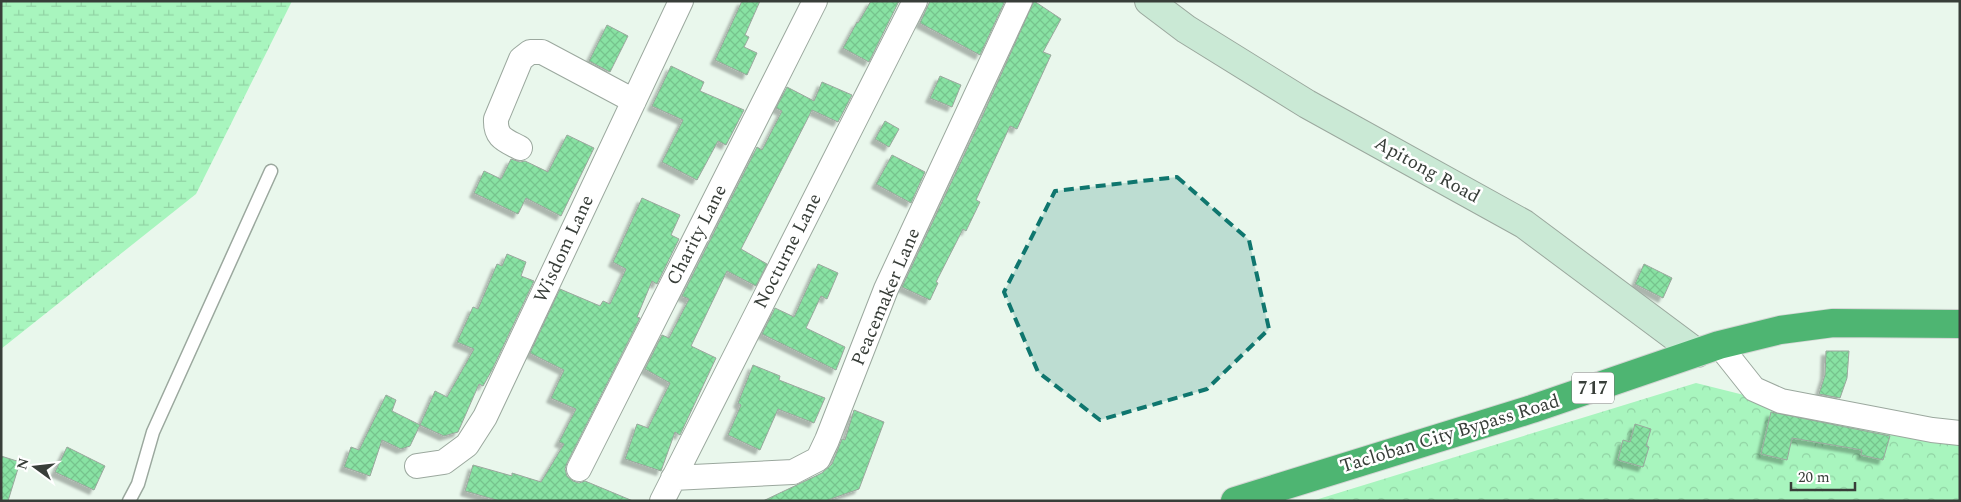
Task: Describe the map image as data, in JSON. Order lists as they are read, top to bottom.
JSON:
{
  "streets": {
    "highway": ["717", "Tacloban City Bypass Road"],
    "street": [
      "Apitong Road",
      "Charity Lane",
      "Wisdom Lane",
      "Nocturne Lane",
      "Peacemaker Lane"
    ]
  },
  "crossings": [
    ["Apitong Road", "Tacloban City Bypass Road"],
    ["Nocturne Lane", "Peacemaker Lane"]
  ],
  "scale_bar": "20 m",
  "north": "left"
}
